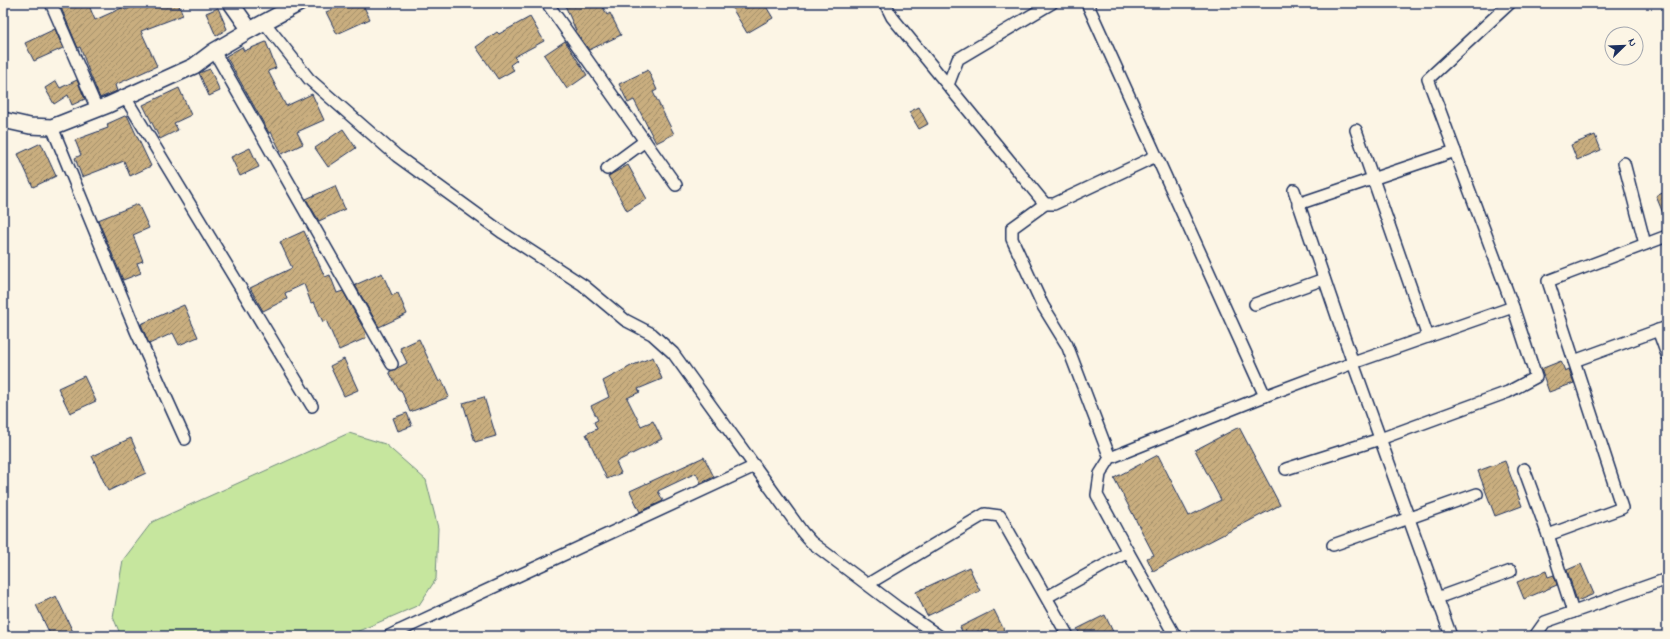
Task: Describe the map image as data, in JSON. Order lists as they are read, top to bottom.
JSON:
{
  "north": "top right"
}
